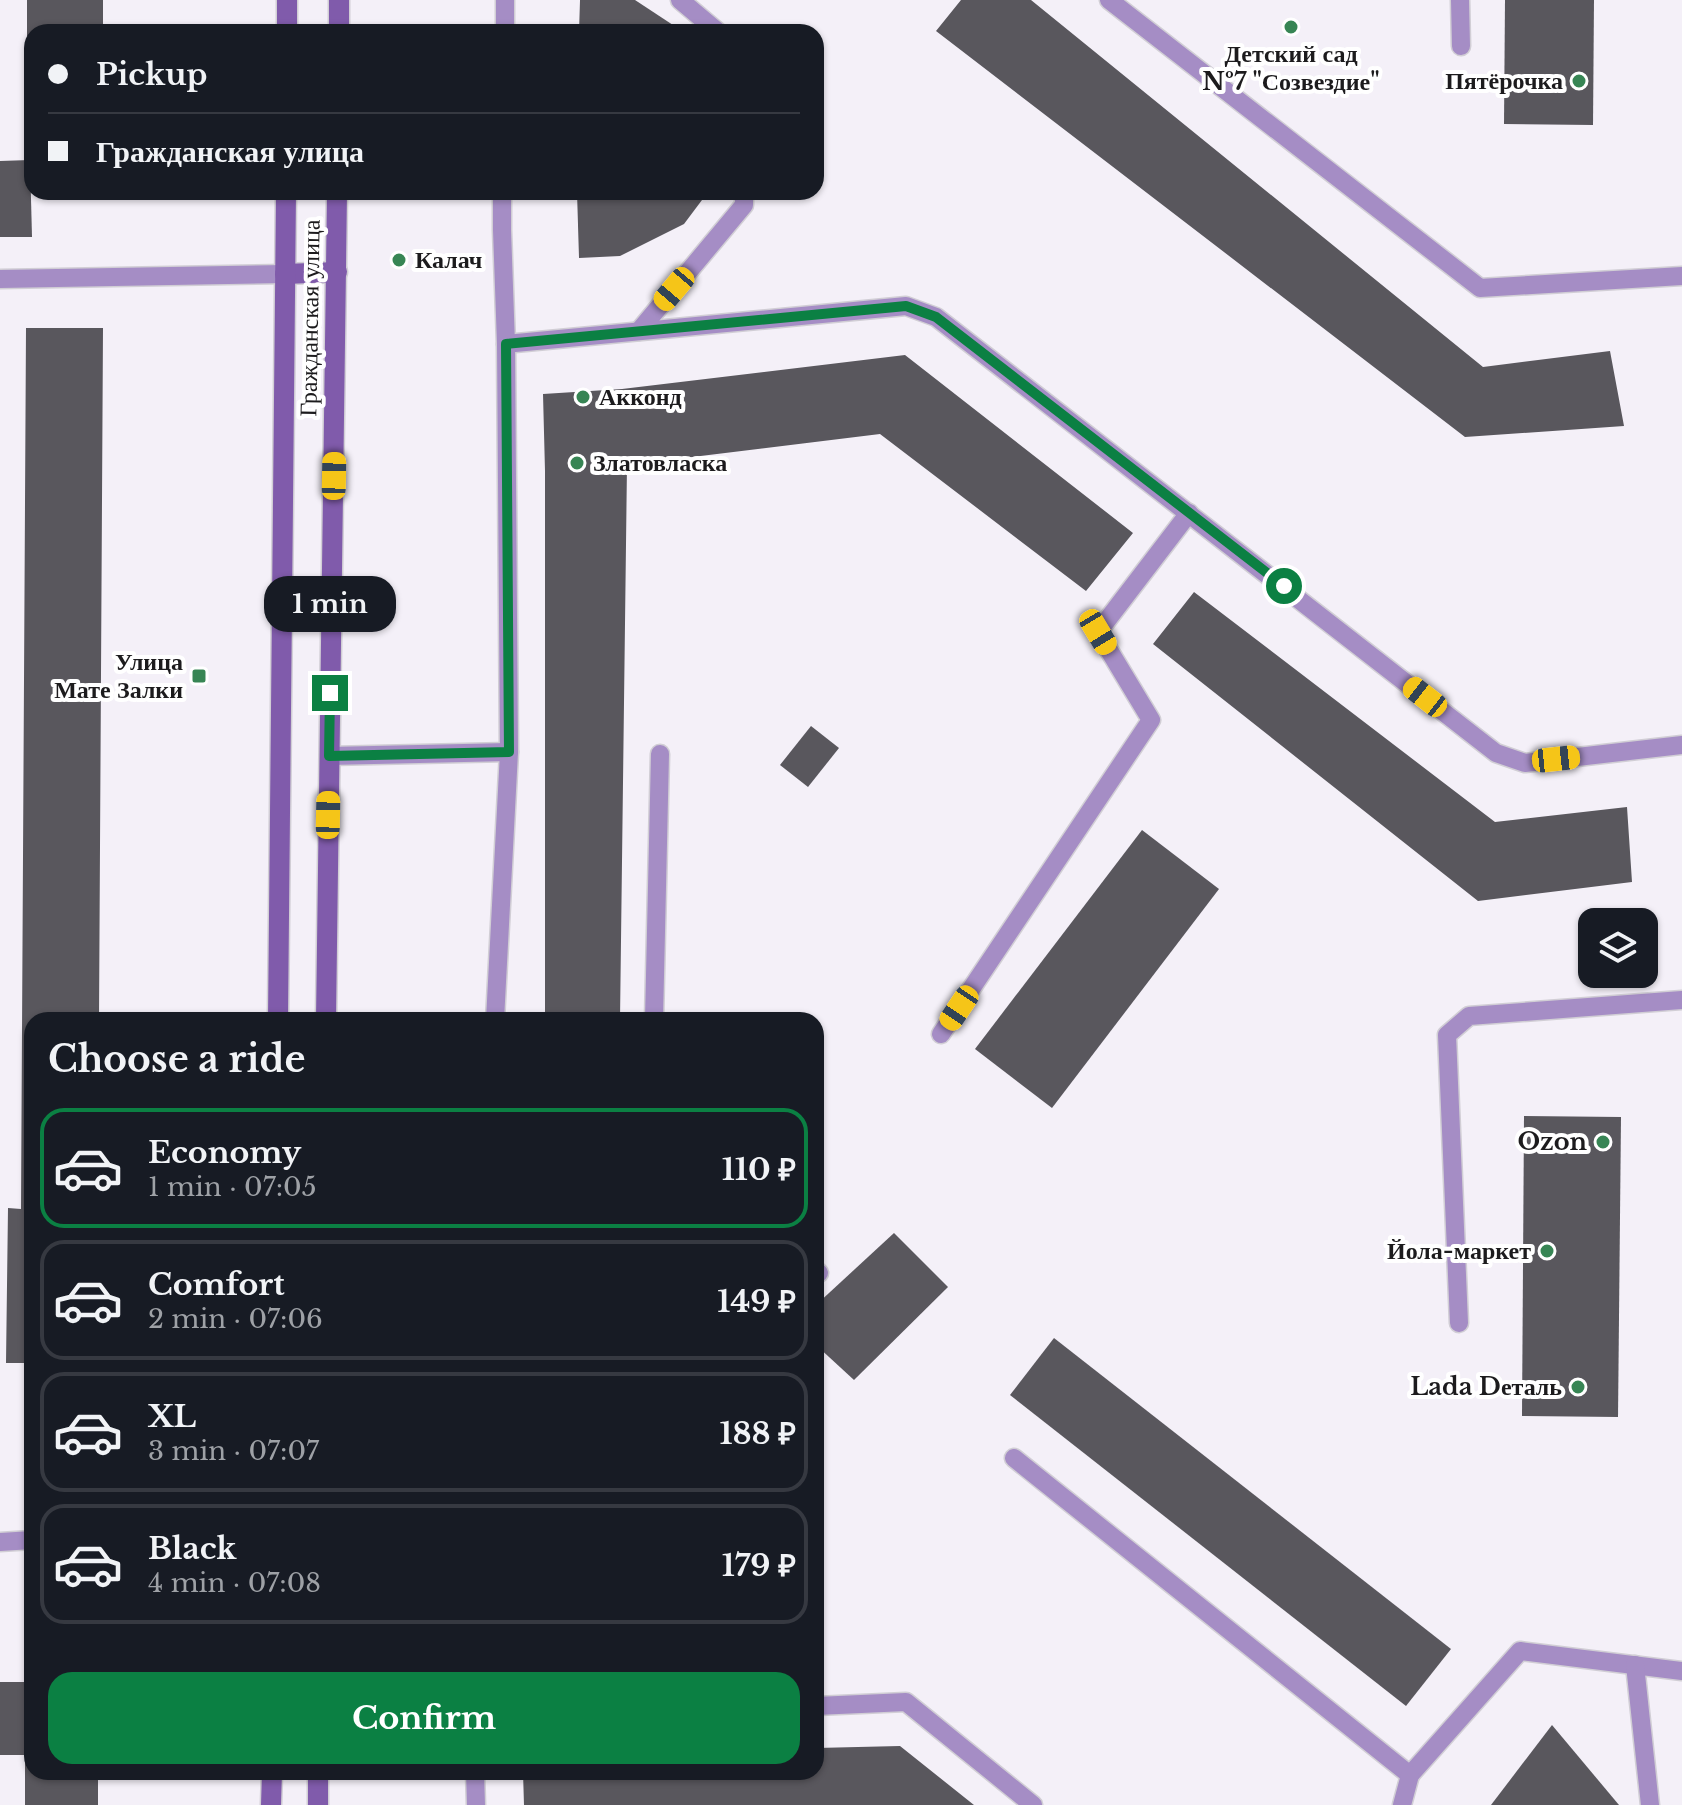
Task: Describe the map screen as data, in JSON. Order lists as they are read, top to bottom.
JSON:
{
  "streets": {
    "main road": ["Гражданская улица"]
  },
  "places": {
    "other": [
      "Детский сад №7 \"Созвездие\"",
      "Пятёрочка",
      "Калач",
      "Акконд",
      "Златовласка",
      "Ozon",
      "Йола-маркет",
      "Lada Dеталь"
    ],
    "transit": ["Улица Мате Залки"]
  },
  "page": {
    "banner": ["Pickup", "Гражданская улица"],
    "bubble": "1 min",
    "heading": "Choose a ride",
    "list": [
      {
        "name": "Economy",
        "note": "1 min · 07:05",
        "value": "110 ₽"
      },
      {
        "name": "Comfort",
        "note": "2 min · 07:06",
        "value": "149 ₽"
      },
      {
        "name": "XL",
        "note": "3 min · 07:07",
        "value": "188 ₽"
      },
      {
        "name": "Black",
        "note": "4 min · 07:08",
        "value": "179 ₽"
      }
    ],
    "buttons": "Confirm"
  }
}
